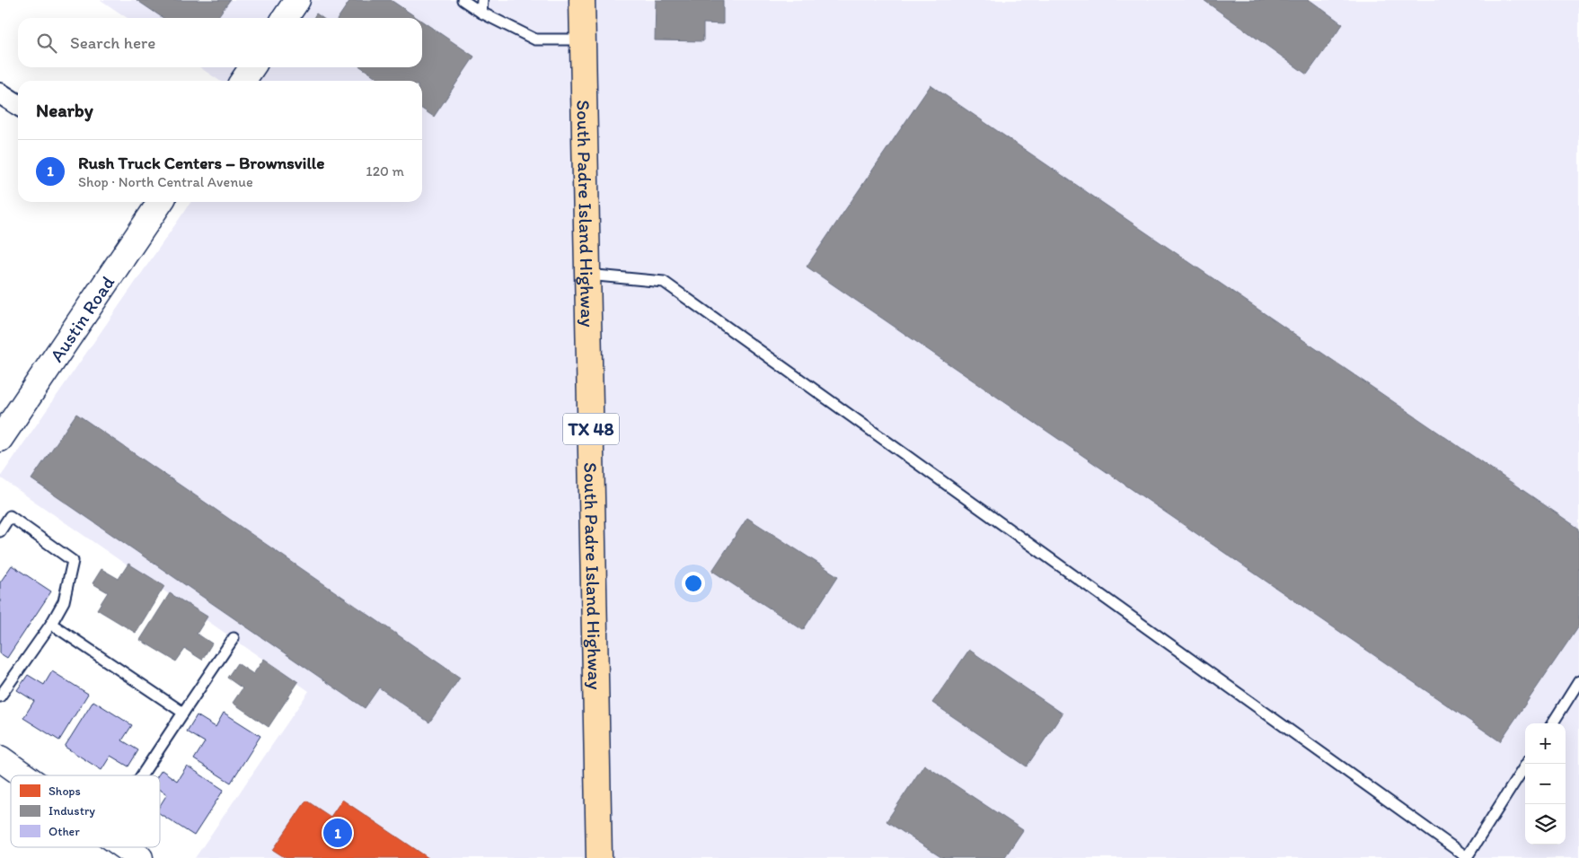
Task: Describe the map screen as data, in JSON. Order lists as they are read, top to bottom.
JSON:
{
  "streets": {
    "main road": ["South Padre Island Highway", "TX 48"],
    "street": ["Austin Road"]
  },
  "legend": ["Shops", "Industry", "Other"],
  "page": {
    "search": "Search here",
    "heading": "Nearby",
    "list": [
      {
        "mark": "1",
        "name": "Rush Truck Centers – Brownsville",
        "note": "Shop · North Central Avenue",
        "value": "120 m"
      }
    ],
    "map_buttons": ["+", "−"],
    "pins": "1"
  }
}
